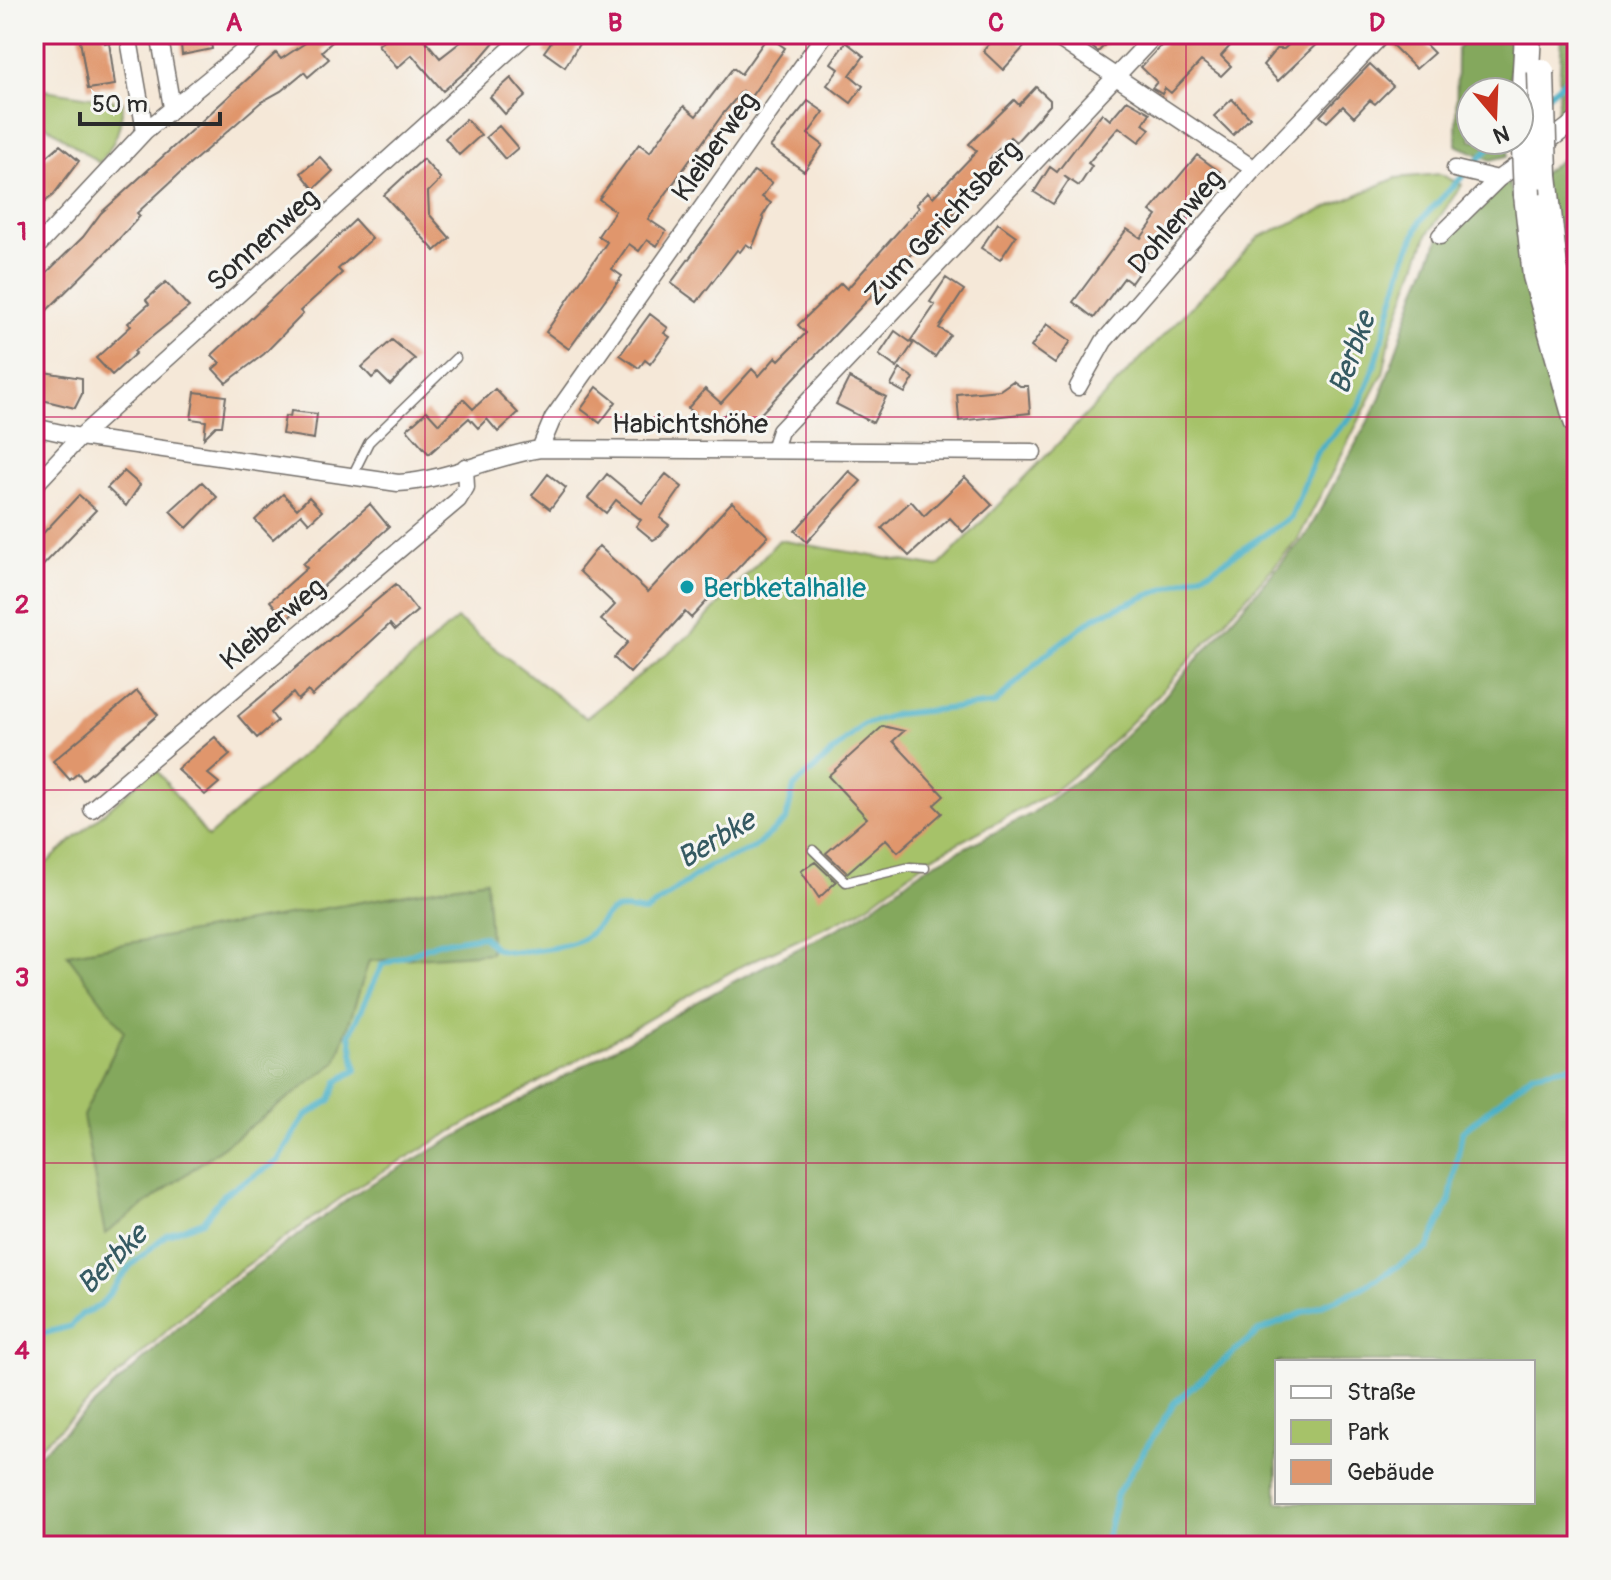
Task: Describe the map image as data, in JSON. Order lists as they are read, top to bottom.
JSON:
{
  "streets": {
    "street": [
      "Kleiberweg",
      "Dohlenweg",
      "Zum Gerichtsberg",
      "Sonnenweg",
      "Habichtshöhe"
    ]
  },
  "crossings": [
    ["Kleiberweg", "Habichtshöhe"],
    ["Dohlenweg", "Zum Gerichtsberg"],
    ["Zum Gerichtsberg", "Habichtshöhe"],
    ["Sonnenweg", "Habichtshöhe"]
  ],
  "water": ["Berbke"],
  "places": ["Berbketalhalle"],
  "legend": ["Straße", "Park", "Gebäude"],
  "scale_bar": "50 m",
  "north": "bottom",
  "grid": {
    "columns": [
      "A",
      "B",
      "C",
      "D"
    ],
    "rows": [
      "1",
      "2",
      "3",
      "4"
    ]
  }
}
